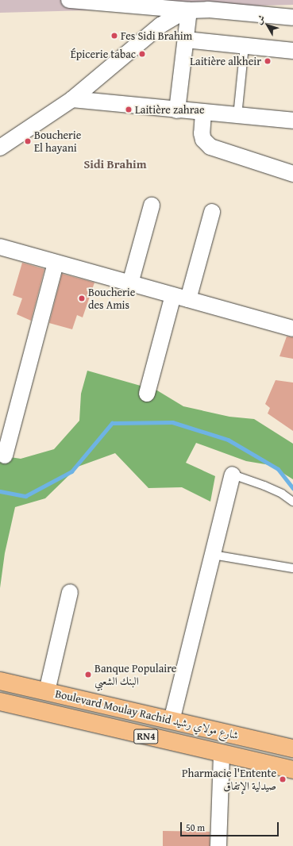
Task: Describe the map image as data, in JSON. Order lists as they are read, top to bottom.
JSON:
{
  "streets": {
    "main road": ["Boulevard Moulay Rachid شارع مولاي رشيد", "RN4"]
  },
  "districts": ["Sidi Brahim"],
  "places": [
    "Fes Sidi Brahim",
    "Épicerie tabac",
    "Laitière alkheir",
    "Laitière zahrae",
    "Boucherie El hayani",
    "Boucherie des Amis",
    "Banque Populaire البنك الشعبي",
    "Pharmacie l'Entente صيدلية الإتفاق"
  ],
  "scale_bar": "50 m",
  "north": "top left"
}
